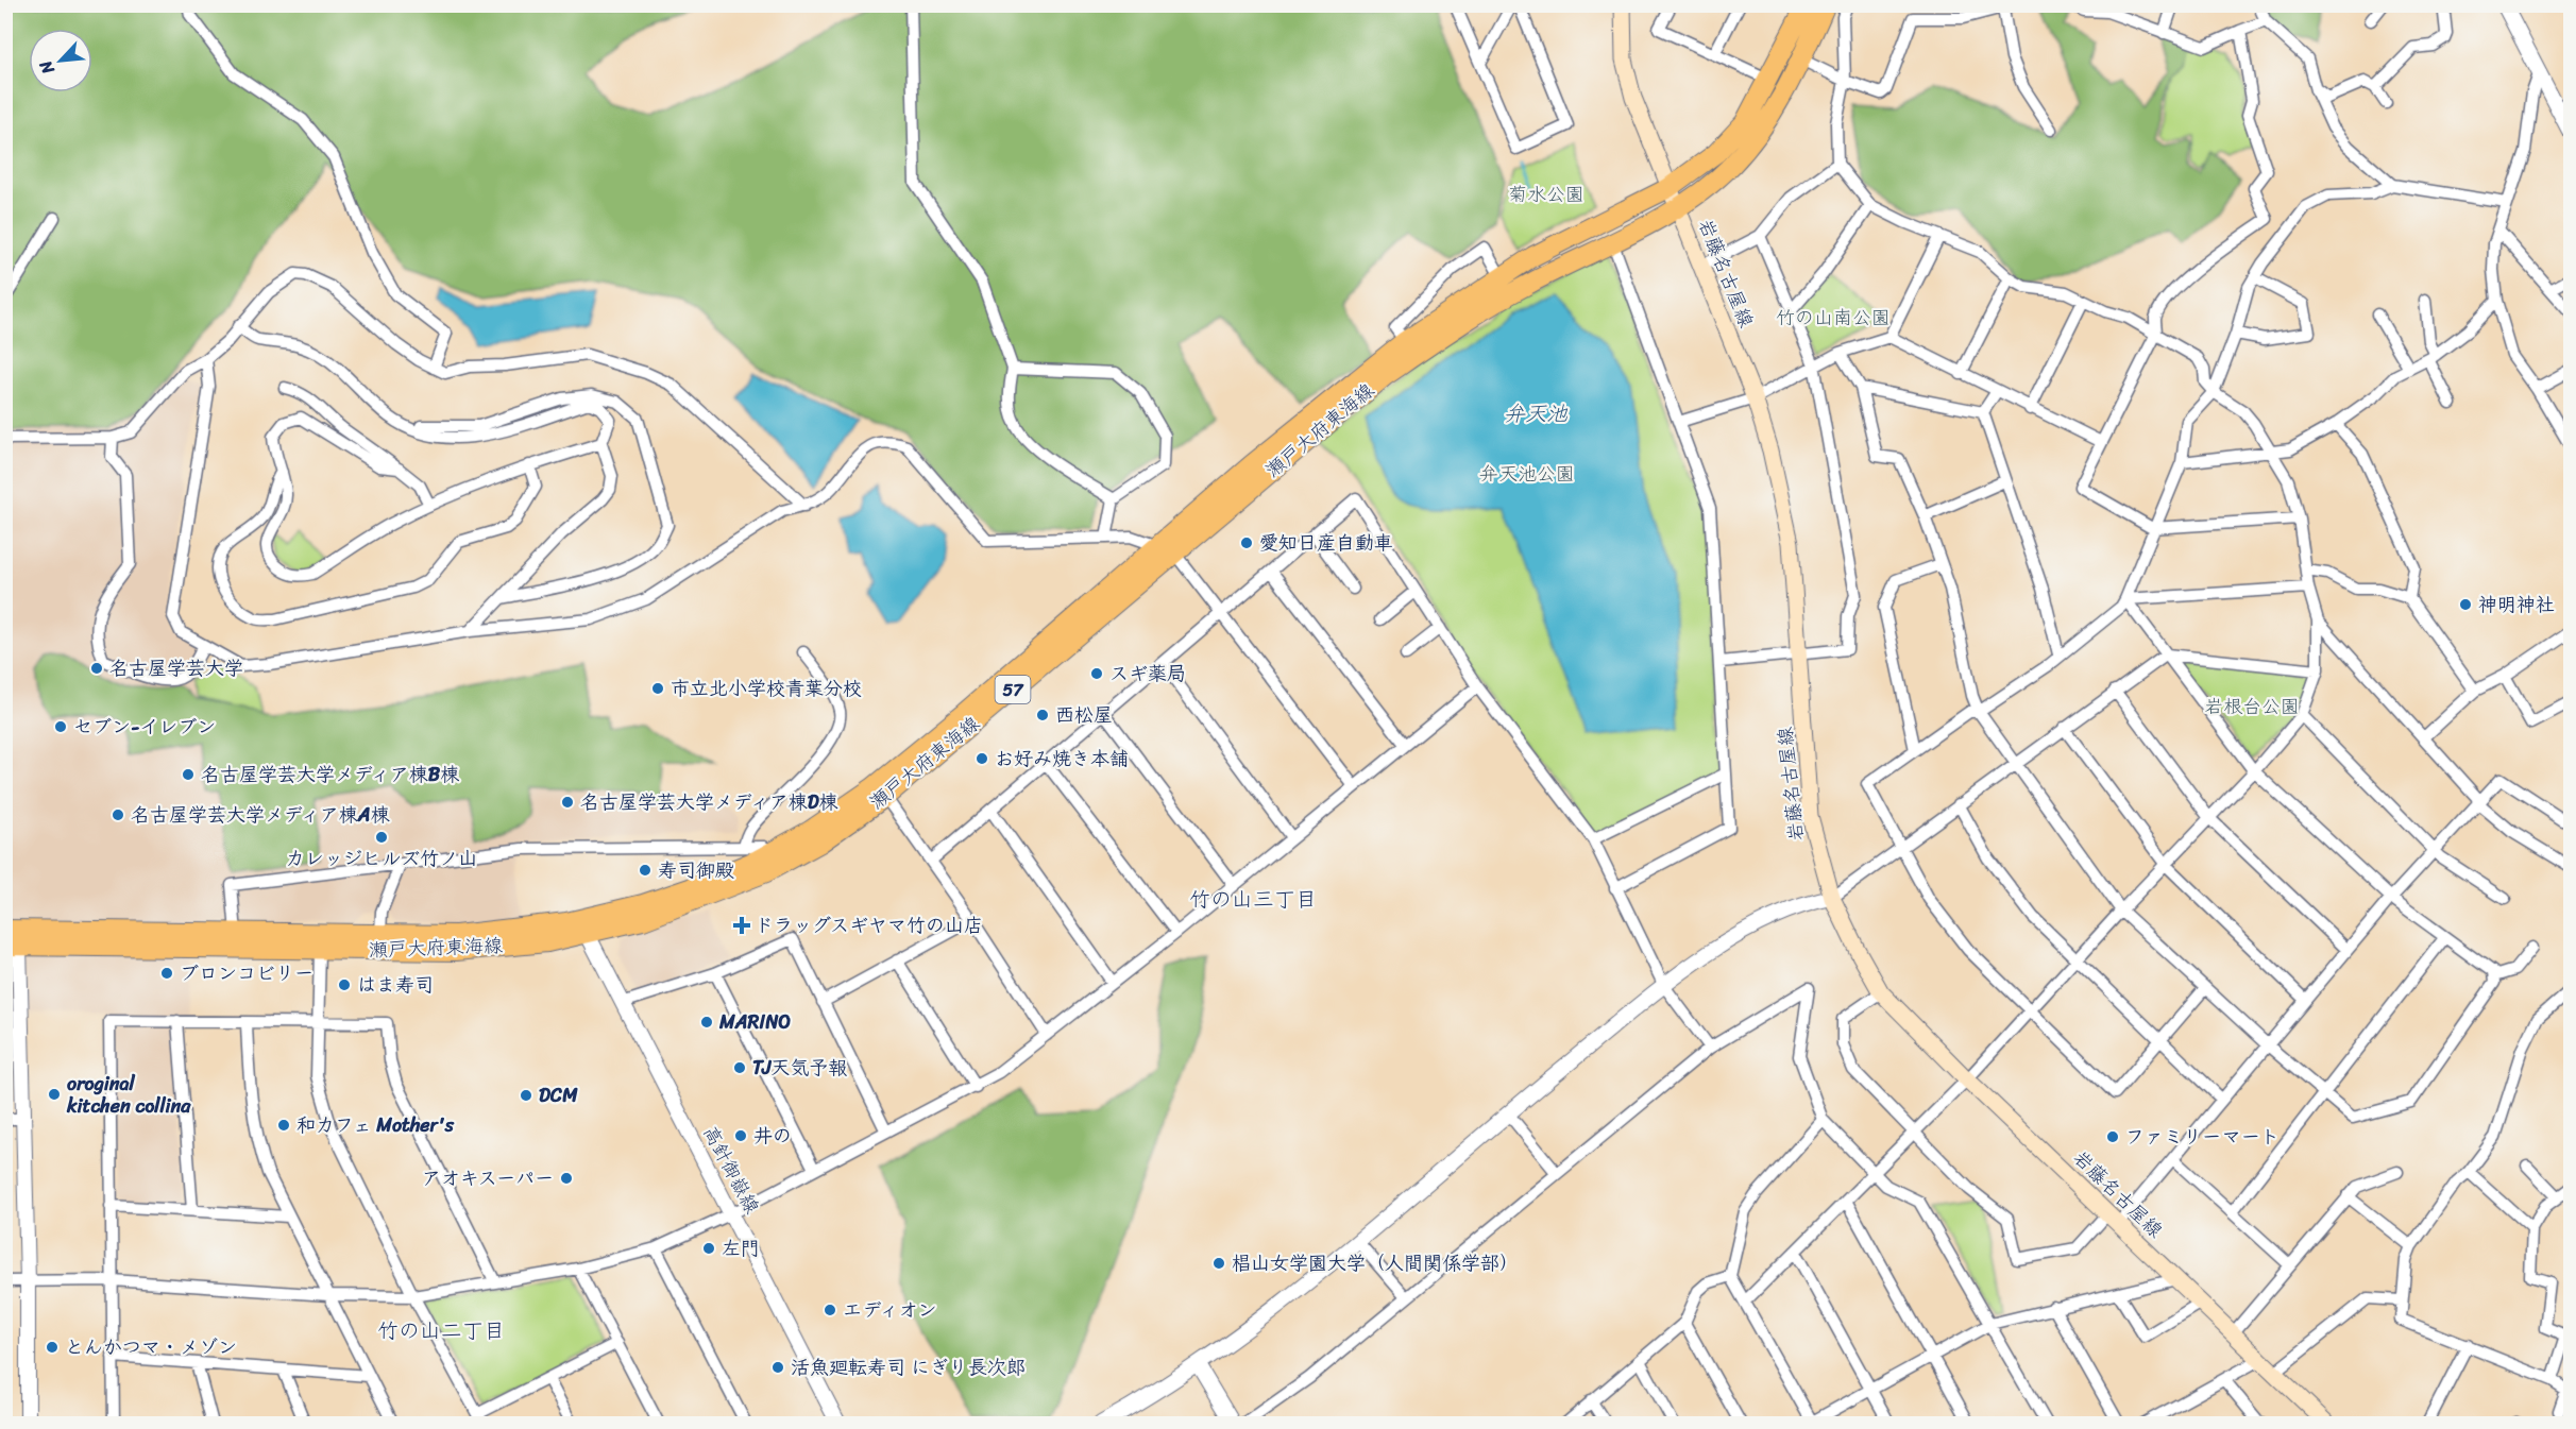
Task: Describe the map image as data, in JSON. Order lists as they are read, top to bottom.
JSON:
{
  "streets": {
    "main road": ["岩藤名古屋線", "瀬戸大府東海線", "57"],
    "street": ["高針御嶽線"]
  },
  "crossings": [
    ["岩藤名古屋線", "瀬戸大府東海線"],
    ["瀬戸大府東海線", "高針御嶽線"]
  ],
  "districts": ["竹の山三丁目", "竹の山二丁目"],
  "water": ["弁天池"],
  "parks": [
    "菊水公園",
    "竹の山南公園",
    "弁天池公園",
    "岩根台公園"
  ],
  "places": {
    "other": [
      "愛知日産自動車",
      "神明神社",
      "名古屋学芸大学",
      "スギ薬局",
      "市立北小学校青葉分校",
      "西松屋",
      "セブン-イレブン",
      "お好み焼き本舗",
      "名古屋学芸大学メディア棟B棟",
      "名古屋学芸大学メディア棟D棟",
      "名古屋学芸大学メディア棟A棟",
      "カレッジヒルズ竹ノ山",
      "寿司御殿",
      "ブロンコビリー",
      "はま寿司",
      "MARINO",
      "TJ天気予報",
      "oroginal kitchen collina",
      "DCM",
      "和カフェ Mother's",
      "井の",
      "ファミリーマート",
      "アオキスーパー",
      "左門",
      "椙山女学園大学（人間関係学部）",
      "エディオン",
      "とんかつマ・メゾン",
      "活魚廻転寿司 にぎり長次郎"
    ],
    "health": ["ドラッグスギヤマ竹の山店"]
  },
  "north": "bottom left"
}
